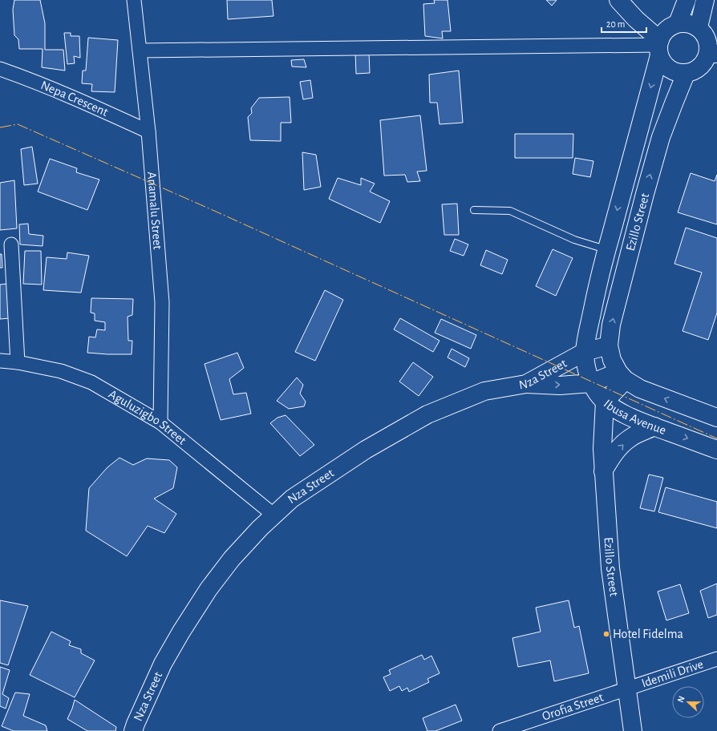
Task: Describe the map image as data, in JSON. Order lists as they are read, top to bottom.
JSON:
{
  "streets": {
    "main road": ["Ezillo Street", "Nza Street", "Ibusa Avenue"],
    "street": [
      "Nepa Crescent",
      "Anamalu Street",
      "Aguluzigbo Street",
      "Idemili Drive",
      "Orofia Street"
    ]
  },
  "crossings": [
    ["Nepa Crescent", "Anamalu Street"],
    ["Anamalu Street", "Aguluzigbo Street"],
    ["Ezillo Street", "Nza Street"],
    ["Ezillo Street", "Ibusa Avenue"],
    ["Ezillo Street", "Idemili Drive"],
    ["Ezillo Street", "Orofia Street"],
    ["Nza Street", "Ibusa Avenue"],
    ["Nza Street", "Aguluzigbo Street"],
    ["Idemili Drive", "Orofia Street"]
  ],
  "places": ["Hotel Fidelma"],
  "scale_bar": "20 m",
  "north": "left"
}
